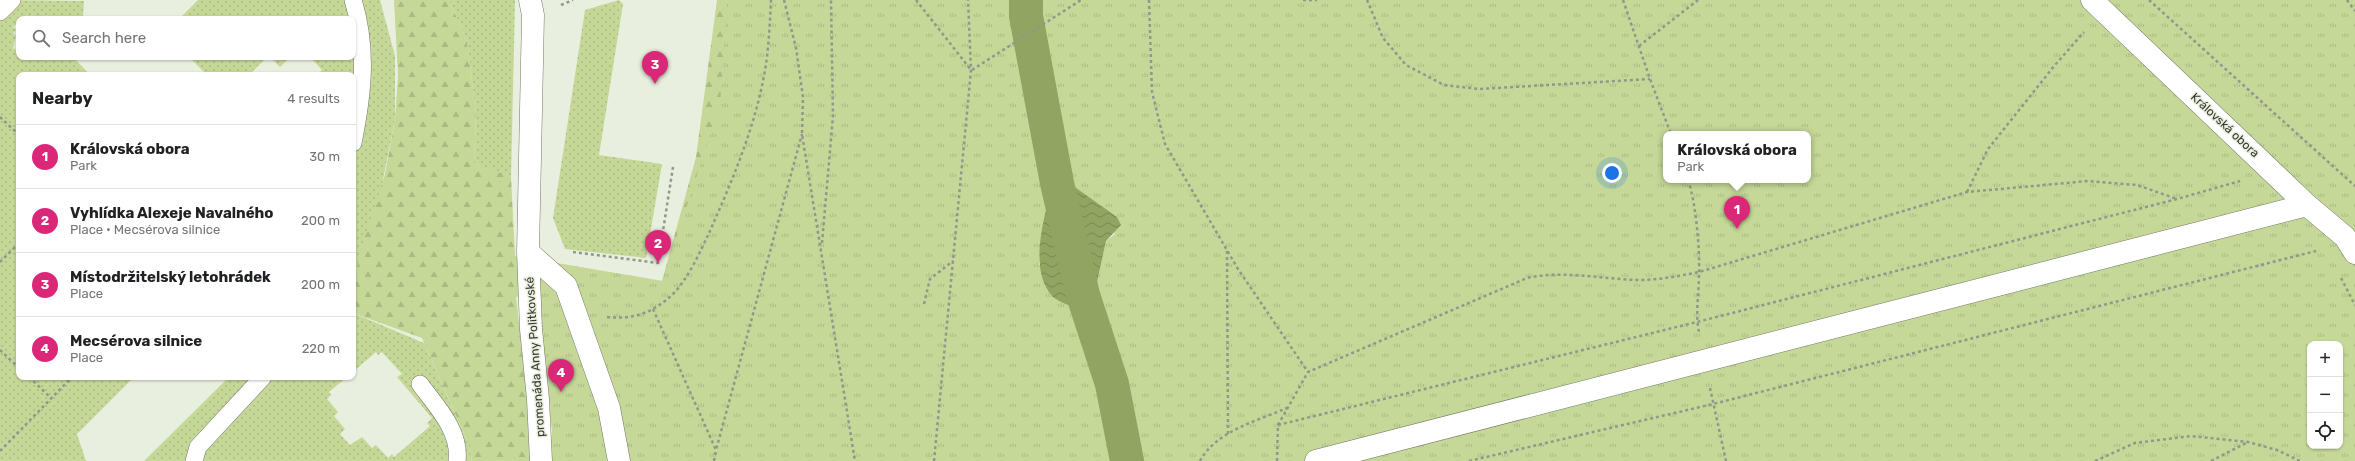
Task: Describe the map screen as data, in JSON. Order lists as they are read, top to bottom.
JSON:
{
  "streets": {
    "street": ["Královská obora", "promenáda Anny Politkovské"]
  },
  "page": {
    "search": "Search here",
    "pins": [
      "3",
      "1",
      "2",
      "4"
    ],
    "heading": ["Nearby", "4 results"],
    "list": [
      {
        "mark": "1",
        "name": "Královská obora",
        "note": "Park",
        "value": "30 m"
      },
      {
        "mark": "2",
        "name": "Vyhlídka Alexeje Navalného",
        "note": "Place · Mecsérova silnice",
        "value": "200 m"
      },
      {
        "mark": "3",
        "name": "Místodržitelský letohrádek",
        "note": "Place",
        "value": "200 m"
      },
      {
        "mark": "4",
        "name": "Mecsérova silnice",
        "note": "Place",
        "value": "220 m"
      }
    ],
    "popup": ["Královská obora", "Park"],
    "map_buttons": ["+", "−"]
  }
}
